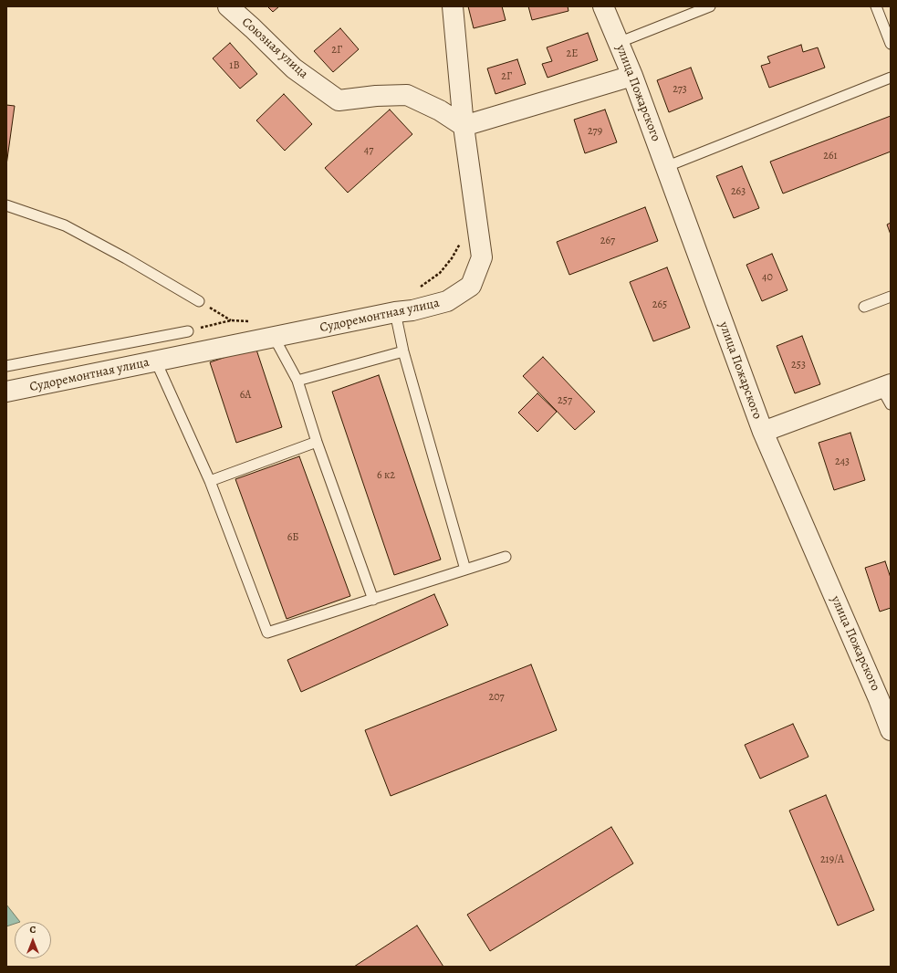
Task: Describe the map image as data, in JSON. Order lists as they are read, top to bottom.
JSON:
{
  "streets": {
    "street": ["Союзная улица", "улица Пожарского", "Судоремонтная улица"]
  },
  "crossings": [
    ["Союзная улица", "Судоремонтная улица"]
  ],
  "house_numbers": [
    "2Г",
    "2Е",
    "1В",
    "2Г",
    "273",
    "279",
    "47",
    "261",
    "263",
    "267",
    "40",
    "265",
    "253",
    "6А",
    "257",
    "243",
    "6 к2",
    "6Б",
    "207",
    "219/А"
  ],
  "north": "top"
}
